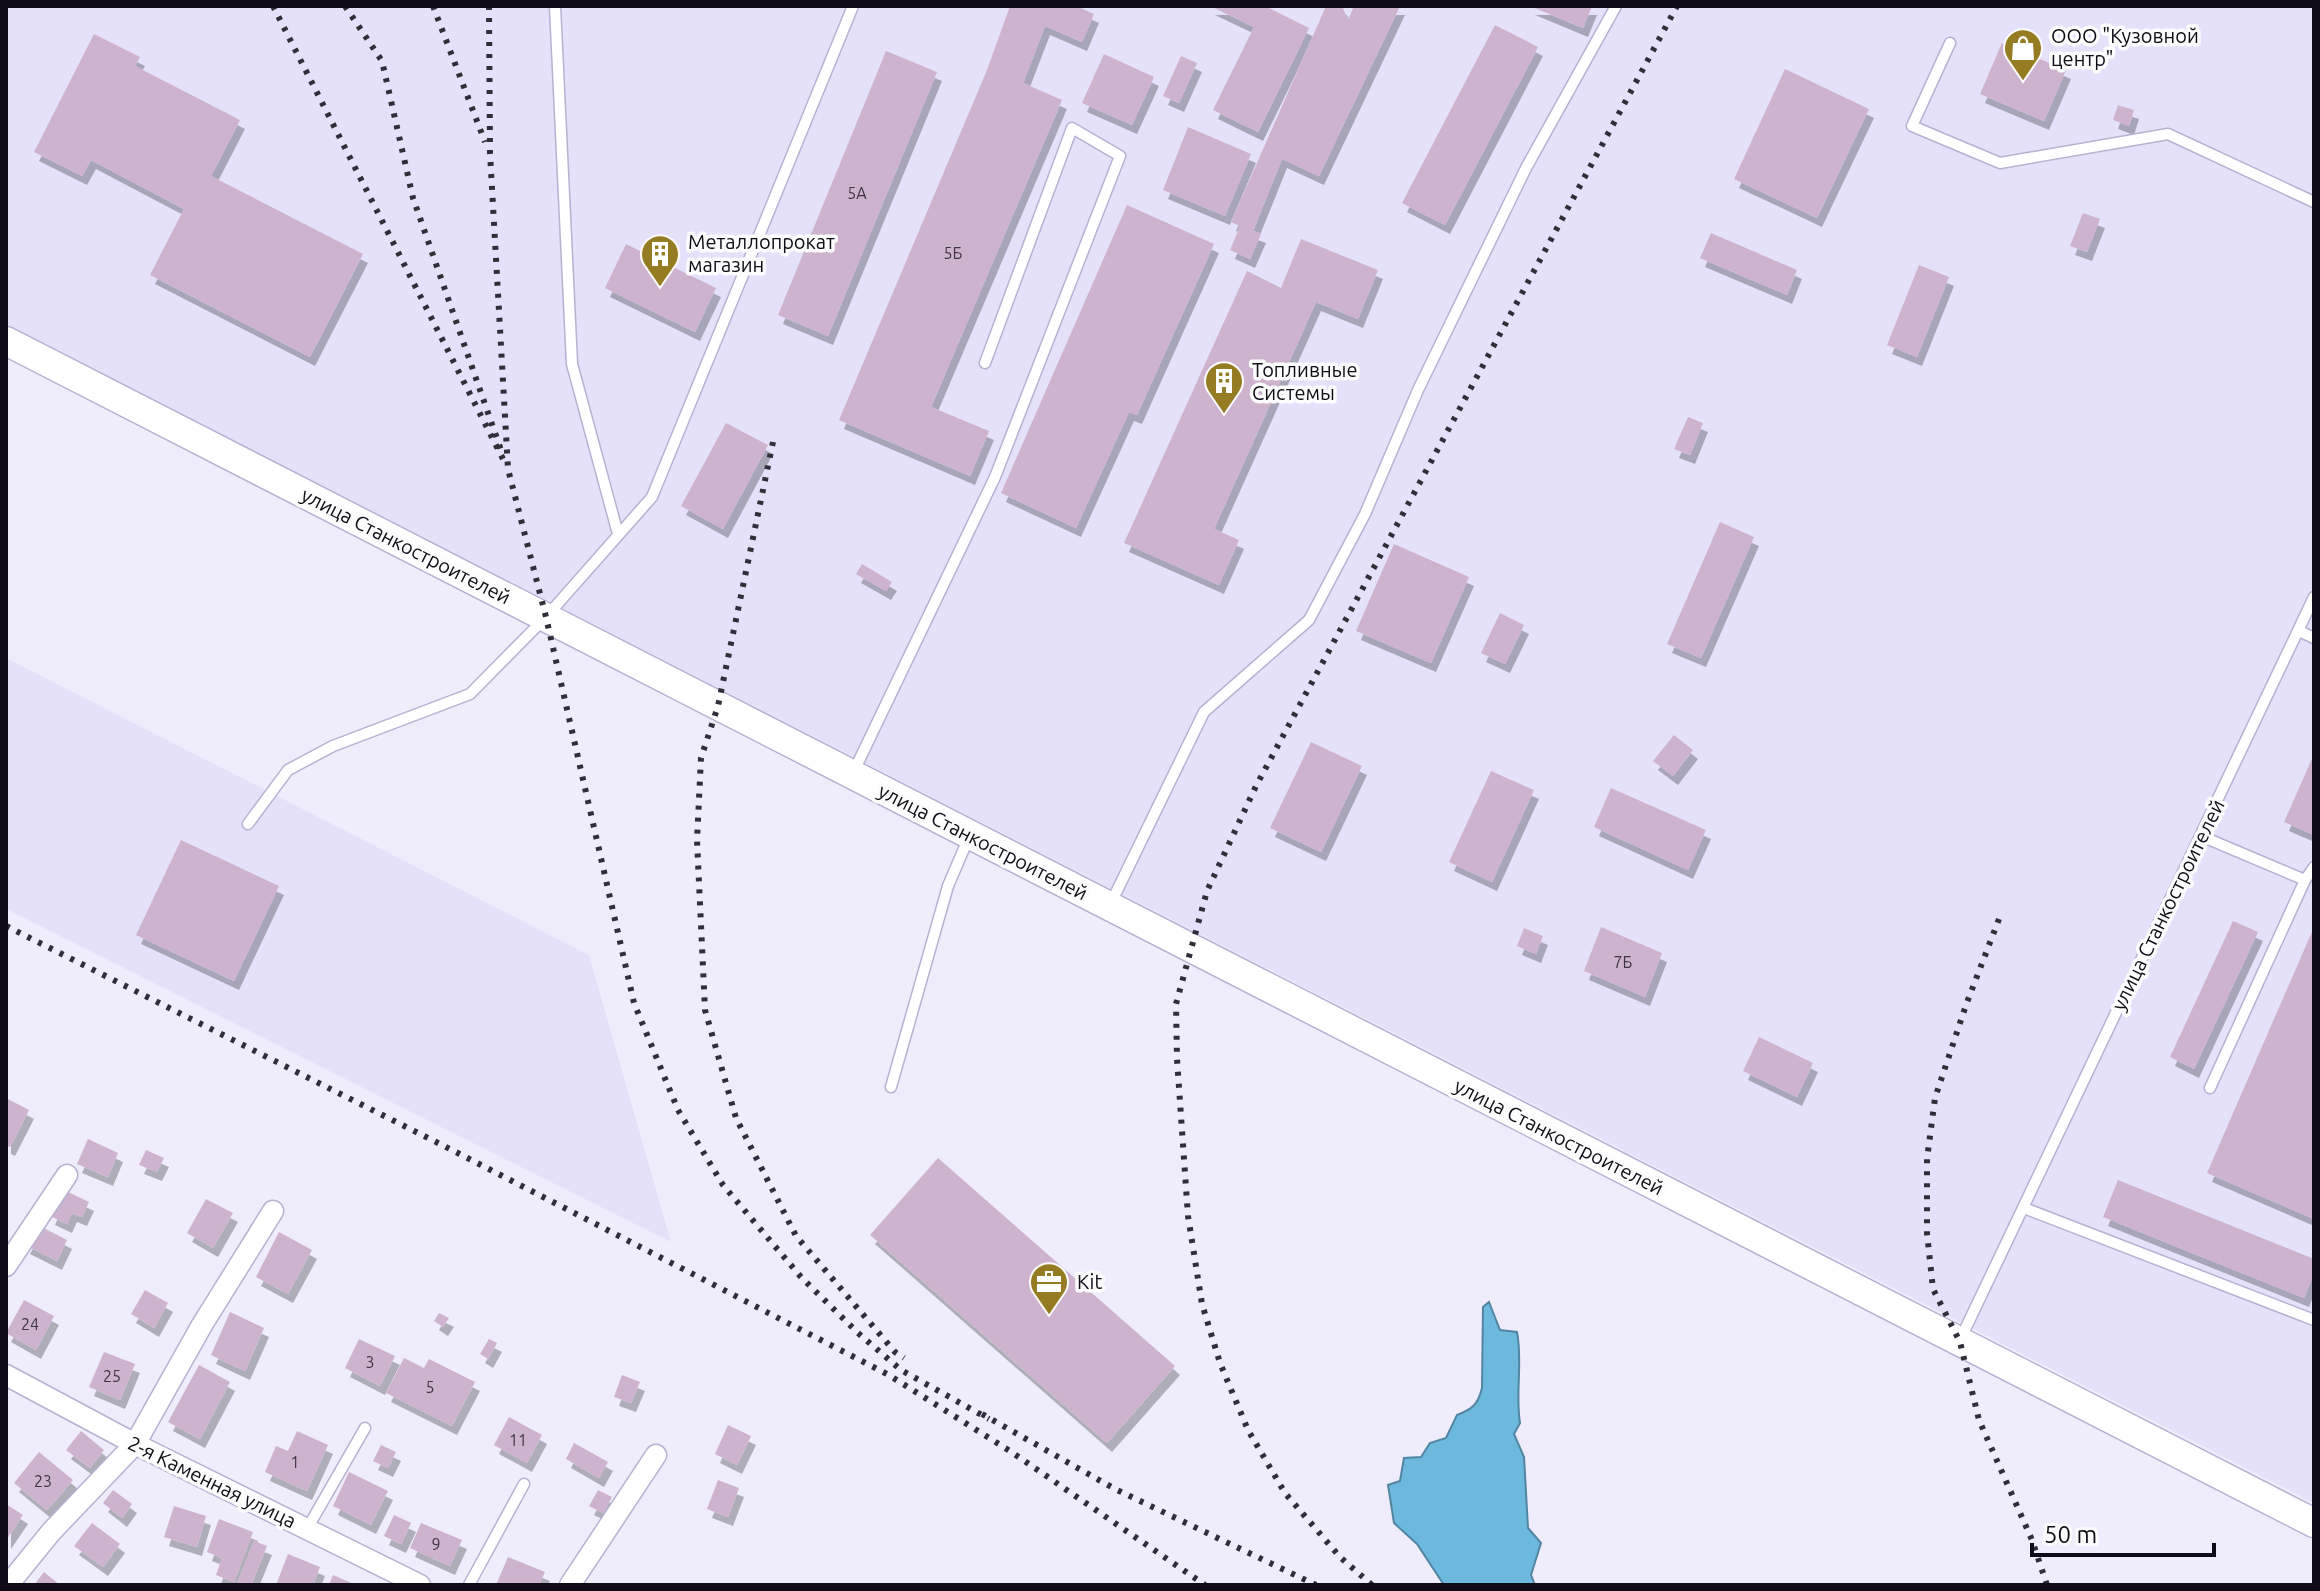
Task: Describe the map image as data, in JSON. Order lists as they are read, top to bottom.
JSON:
{
  "streets": {
    "main road": ["улица Станкостроителей"],
    "street": ["2-я Каменная улица"]
  },
  "places": {
    "shop": ["ООО \"Кузовной центр\""],
    "building": ["Металлопрокат магазин", "Топливные Системы"],
    "office": ["Kit"]
  },
  "house_numbers": [
    "5А",
    "5Б",
    "7Б",
    "24",
    "3",
    "25",
    "5",
    "11",
    "1",
    "23",
    "9"
  ],
  "scale_bar": "50 m"
}
